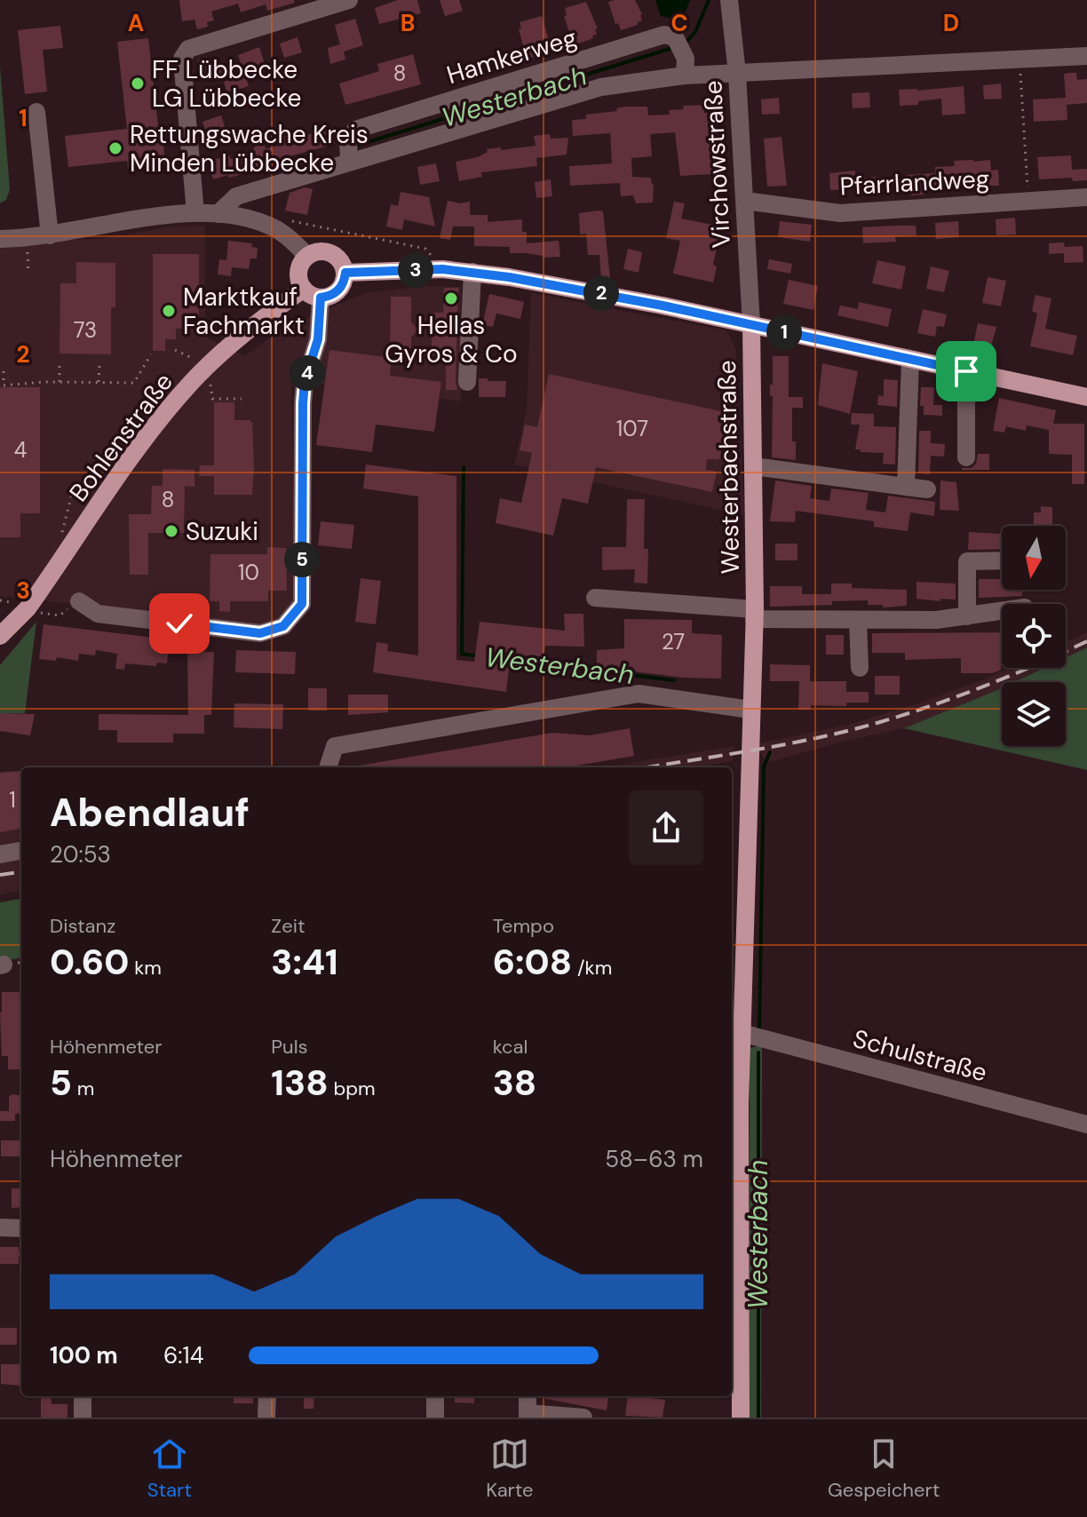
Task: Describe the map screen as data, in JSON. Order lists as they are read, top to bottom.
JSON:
{
  "streets": {
    "main road": ["Bohlenstraße", "Westerbachstraße"],
    "street": [
      "Hamkerweg",
      "Virchowstraße",
      "Pfarrlandweg",
      "Schulstraße"
    ]
  },
  "crossings": [
    ["Virchowstraße", "Pfarrlandweg"],
    ["Virchowstraße", "Westerbachstraße"],
    ["Westerbachstraße", "Schulstraße"]
  ],
  "water": ["Westerbach"],
  "places": [
    "FF Lübbecke LG Lübbecke",
    "Rettungswache Kreis Minden Lübbecke",
    "Hellas Gyros & Co",
    "Marktkauf Fachmarkt",
    "Suzuki"
  ],
  "house_numbers": [
    "8",
    "73",
    "107",
    "4",
    "8",
    "10",
    "27",
    "1"
  ],
  "north": "bottom",
  "page": {
    "pins": [
      "3",
      "2",
      "1",
      "4",
      "5"
    ],
    "heading": ["Abendlauf", "20:53"],
    "stats": [
      ["Distanz", "0.60 km"],
      ["Zeit", "3:41"],
      ["Tempo", "6:08 /km"],
      ["Höhenmeter", "5 m"],
      ["Puls", "138 bpm"],
      ["kcal", "38"]
    ],
    "chart": ["Höhenmeter", "58–63 m"],
    "list": [
      {
        "name": "100 m",
        "note": "6:14"
      }
    ],
    "tabs": ["Start", "Karte", "Gespeichert"]
  },
  "grid": {
    "columns": [
      "A",
      "B",
      "C",
      "D"
    ],
    "rows": ["1", "2", "3"]
  }
}
